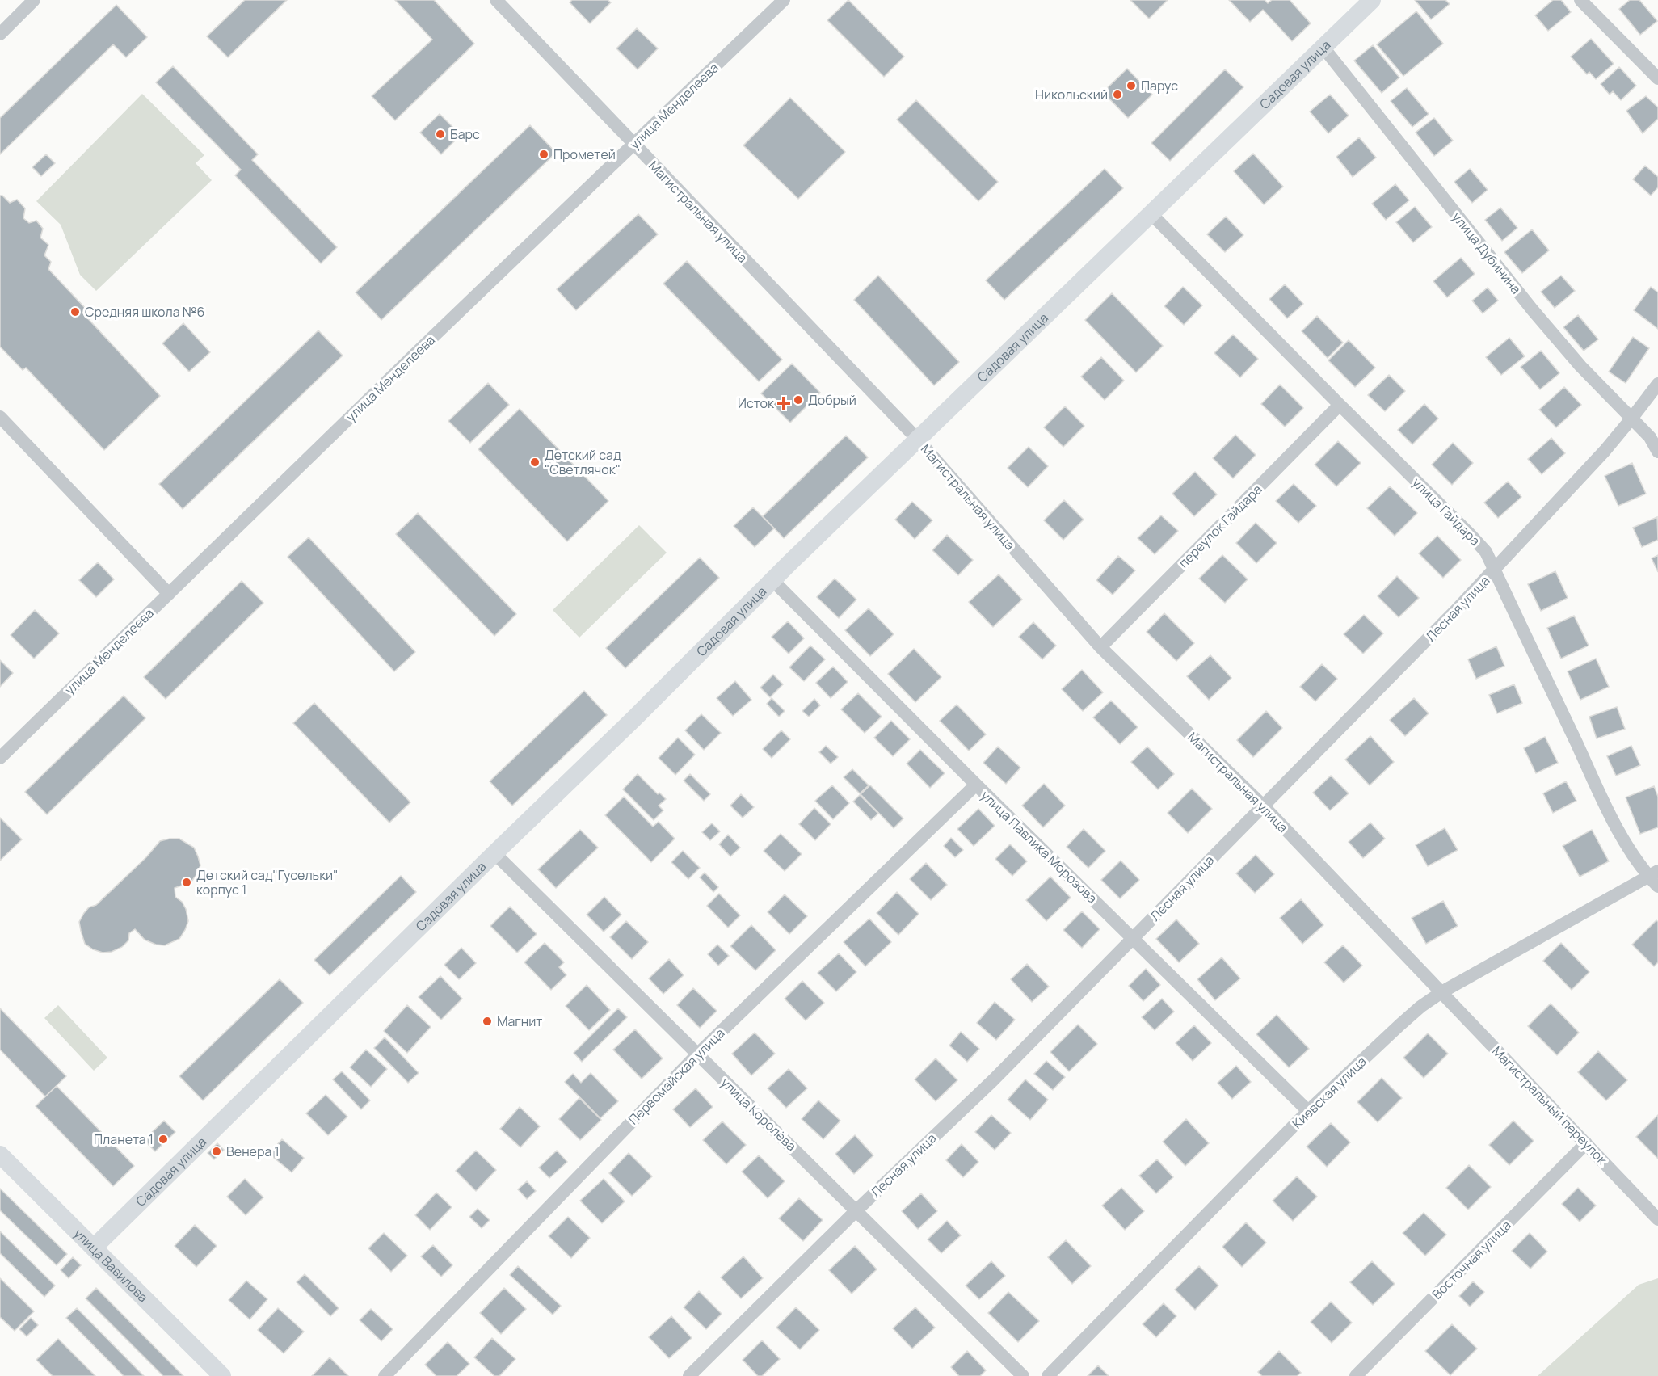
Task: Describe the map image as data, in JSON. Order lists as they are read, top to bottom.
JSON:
{
  "streets": {
    "street": [
      "Садовая улица",
      "улица Менделеева",
      "Магистральная улица",
      "улица Дубинина",
      "улица Гайдара",
      "переулок Гайдара",
      "Лесная улица",
      "улица Павлика Морозова",
      "Первомайская улица",
      "Киевская улица",
      "Магистральный переулок",
      "улица Королёва",
      "Восточная улица",
      "улица Вавилова"
    ]
  },
  "crossings": [
    ["Садовая улица", "Магистральная улица"],
    ["Садовая улица", "улица Дубинина"],
    ["Садовая улица", "улица Гайдара"],
    ["Садовая улица", "улица Павлика Морозова"],
    ["Садовая улица", "улица Королёва"],
    ["Садовая улица", "улица Вавилова"],
    ["улица Менделеева", "Магистральная улица"],
    ["Магистральная улица", "переулок Гайдара"],
    ["Магистральная улица", "Лесная улица"],
    ["Магистральная улица", "Киевская улица"],
    ["Магистральная улица", "Магистральный переулок"],
    ["улица Дубинина", "Лесная улица"],
    ["улица Гайдара", "переулок Гайдара"],
    ["улица Гайдара", "Лесная улица"],
    ["улица Гайдара", "Киевская улица"],
    ["Лесная улица", "улица Павлика Морозова"],
    ["Лесная улица", "улица Королёва"],
    ["улица Павлика Морозова", "Первомайская улица"],
    ["улица Павлика Морозова", "Киевская улица"],
    ["Первомайская улица", "улица Королёва"],
    ["Киевская улица", "Магистральный переулок"],
    ["Магистральный переулок", "Восточная улица"]
  ],
  "places": {
    "other": [
      "Парус",
      "Никольский",
      "Барс",
      "Прометей",
      "Средняя школа №6",
      "Добрый",
      "Детский сад \"Светлячок\"",
      "Детский сад\"Гусельки\" корпус 1",
      "Магнит",
      "Планета 1",
      "Венера 1"
    ],
    "health": ["Исток"]
  }
}
